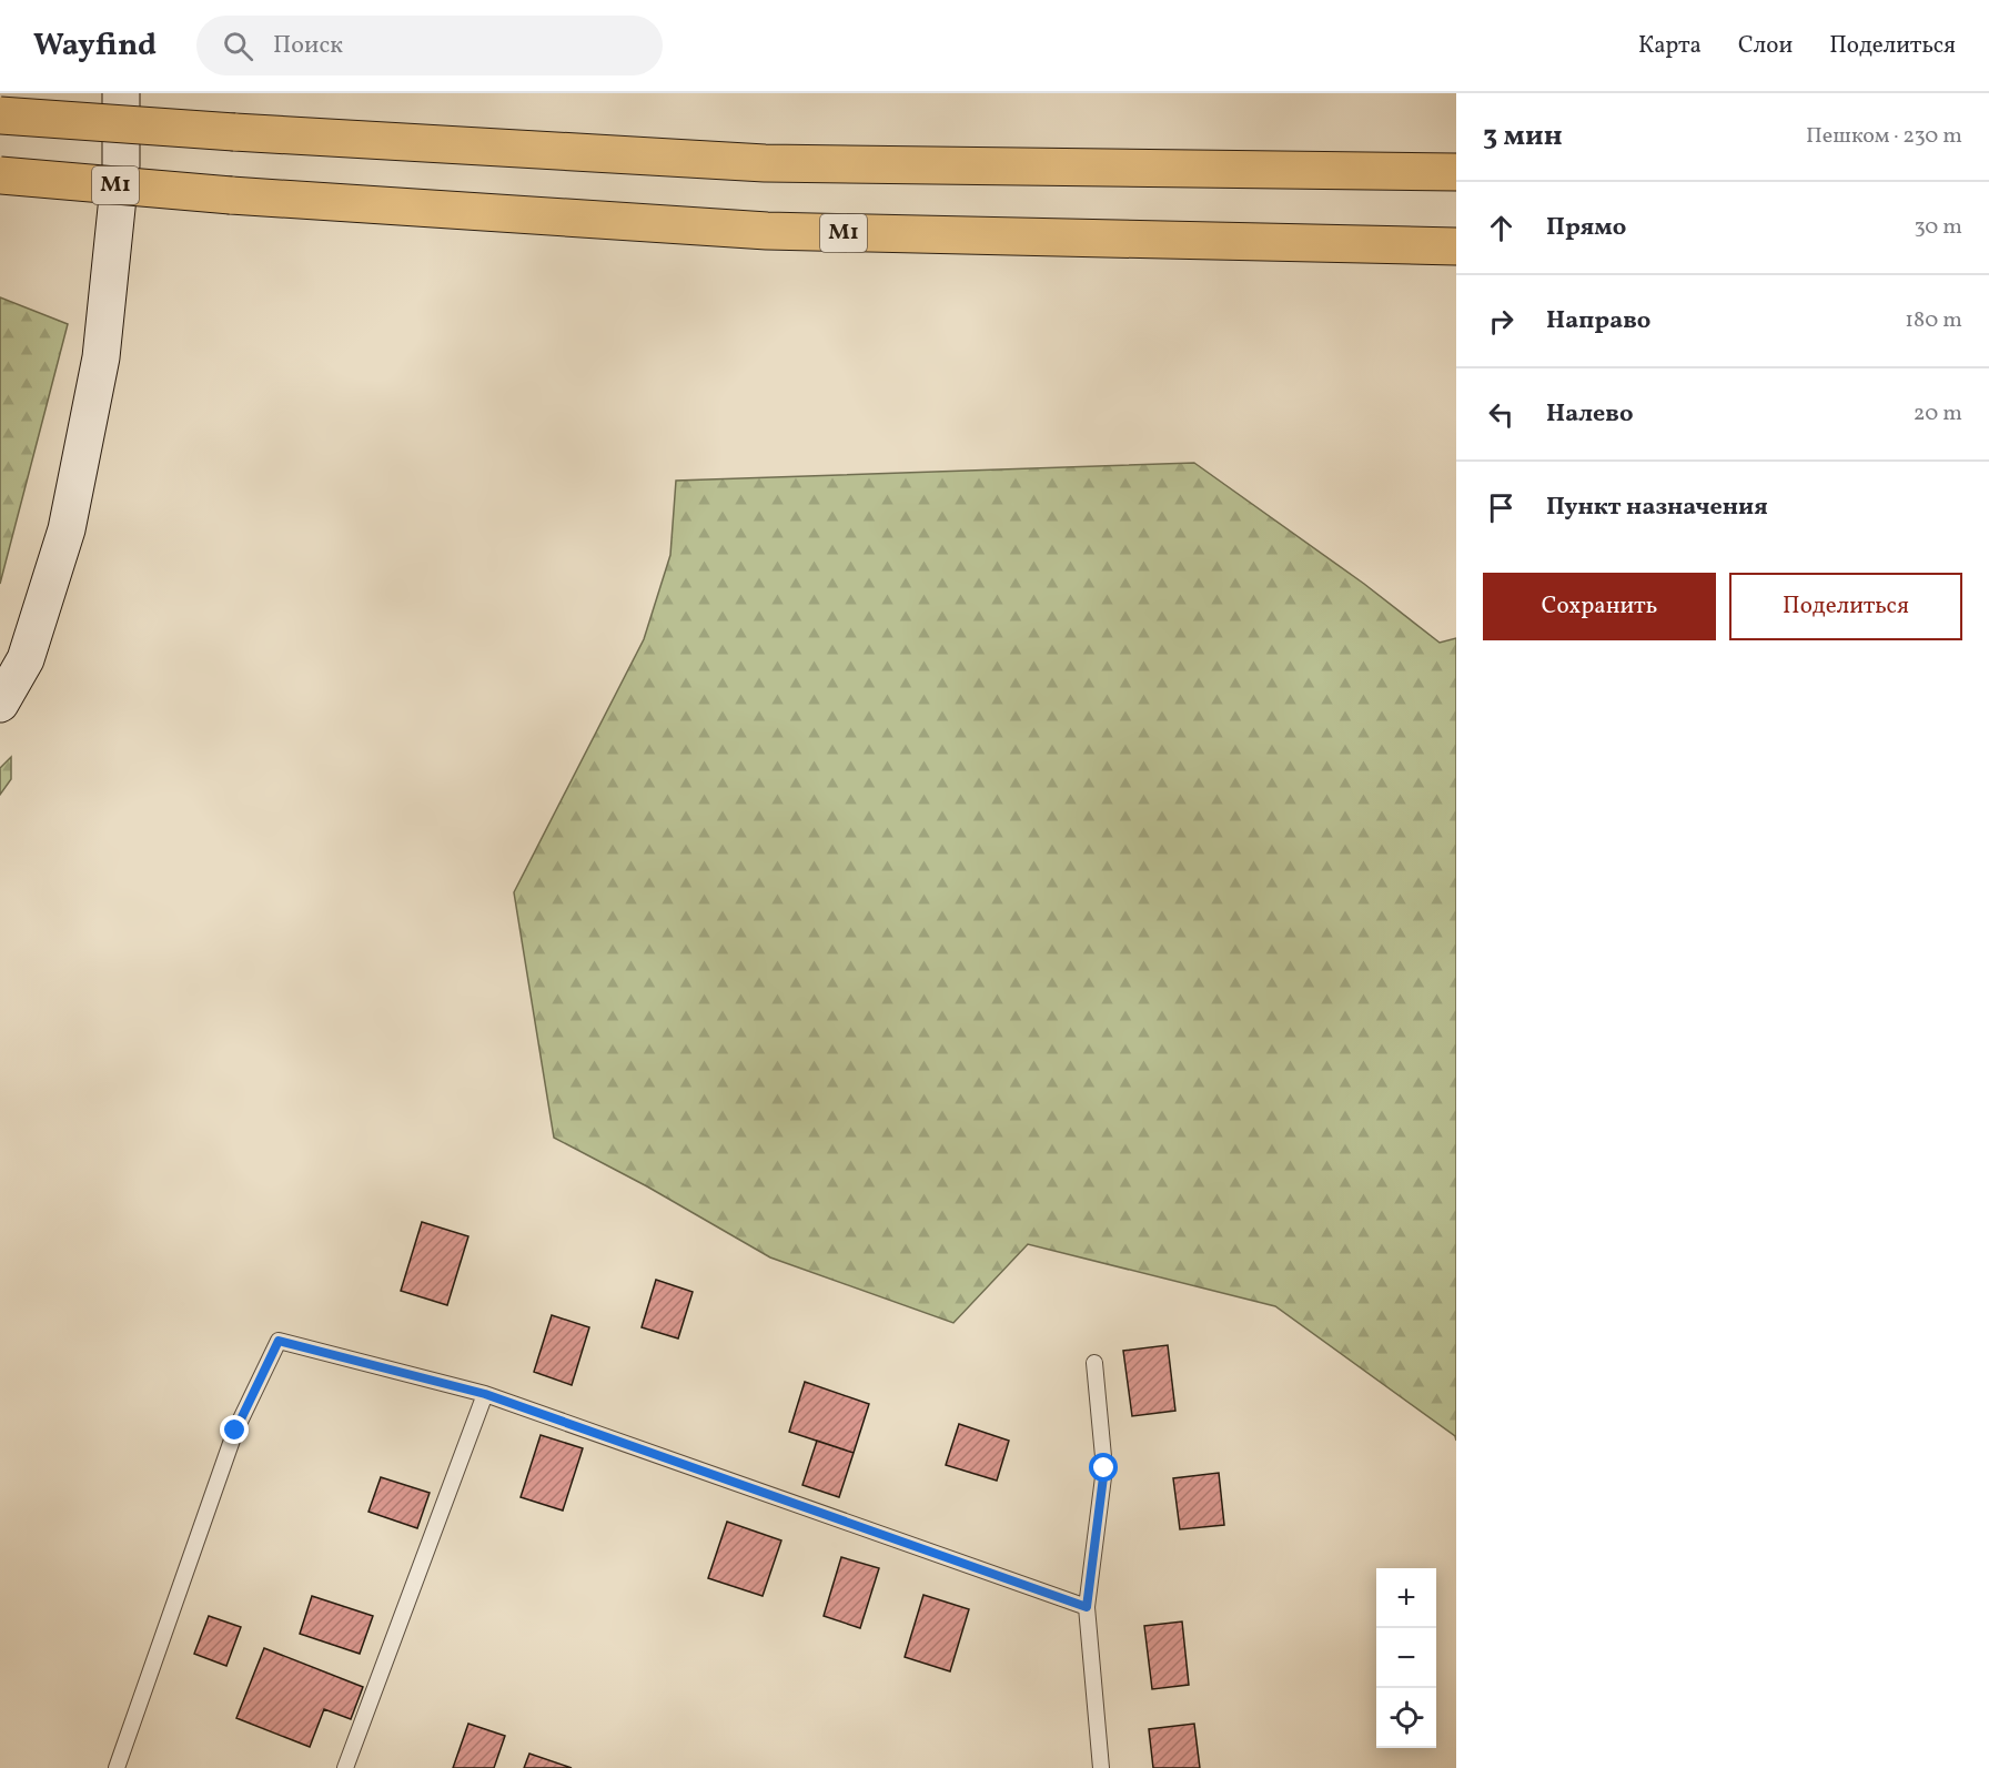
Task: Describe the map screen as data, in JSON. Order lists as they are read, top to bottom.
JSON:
{
  "streets": {
    "highway": ["М1"]
  },
  "page": {
    "header": "Wayfind",
    "search": "Поиск",
    "nav": ["Карта", "Слои", "Поделиться"],
    "heading": ["3 мин", "Пешком · 230 m"],
    "list": [
      ["Прямо", "30 m"],
      ["Направо", "180 m"],
      ["Налево", "20 m"],
      "Пункт назначения"
    ],
    "buttons": ["Сохранить", "Поделиться"],
    "map_buttons": ["+", "−"]
  }
}
